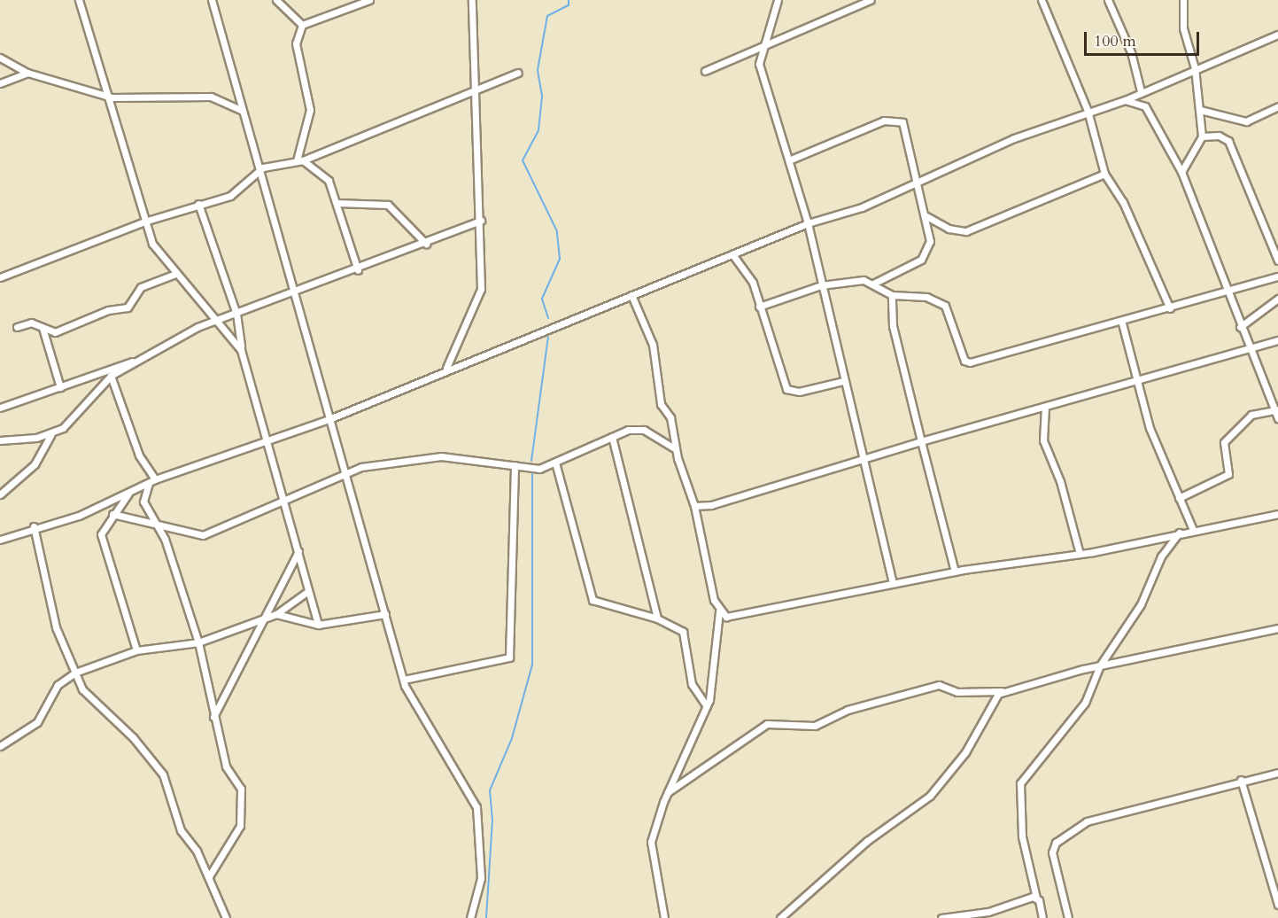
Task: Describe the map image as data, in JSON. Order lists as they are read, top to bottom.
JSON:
{
  "scale_bar": "100 m"
}
